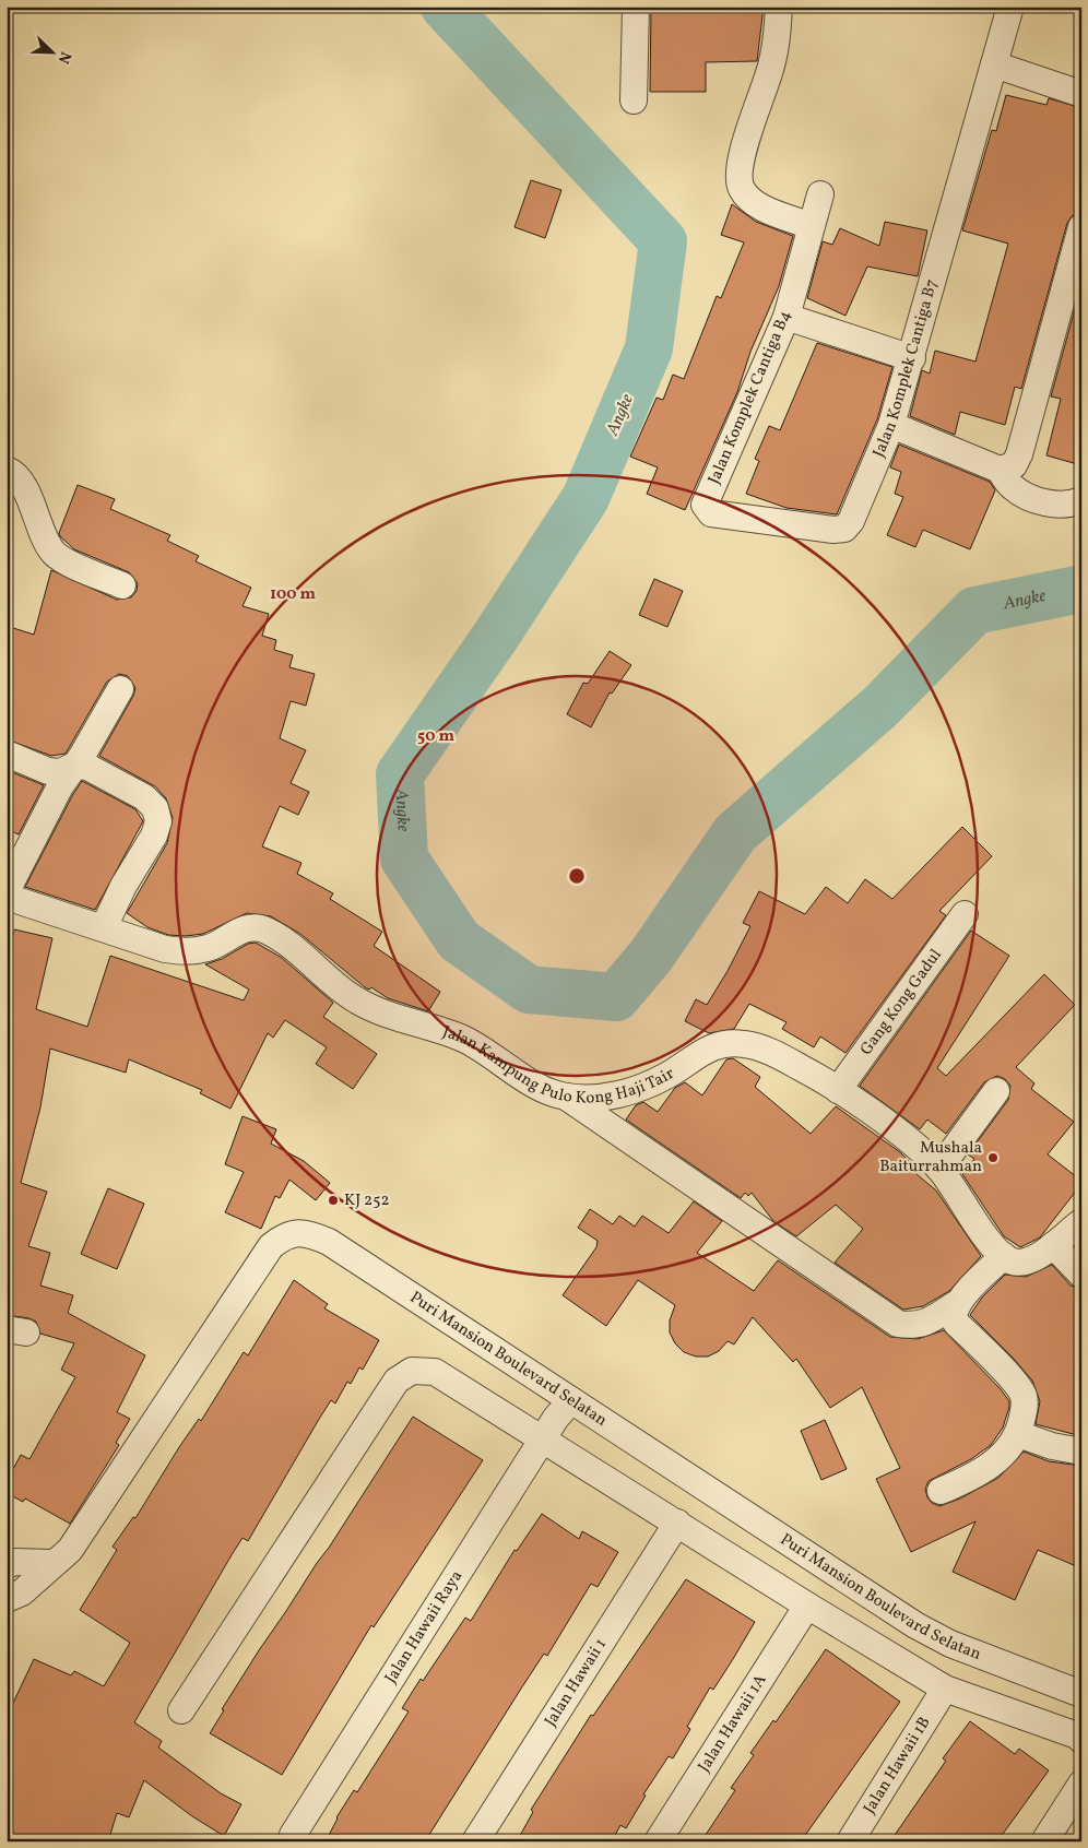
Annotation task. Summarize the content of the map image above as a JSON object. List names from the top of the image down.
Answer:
{
  "streets": {
    "street": [
      "Jalan Komplek Cantiga B7",
      "Jalan Komplek Cantiga B4",
      "Gang Kong Gadul",
      "Jalan Kampung Pulo Kong Haji Tair",
      "Puri Mansion Boulevard Selatan",
      "Jalan Hawaii Raya",
      "Jalan Hawaii 1",
      "Jalan Hawaii 1A",
      "Jalan Hawaii 1B"
    ]
  },
  "crossings": [
    ["Jalan Komplek Cantiga B7", "Jalan Komplek Cantiga B4"],
    ["Gang Kong Gadul", "Jalan Kampung Pulo Kong Haji Tair"],
    ["Puri Mansion Boulevard Selatan", "Jalan Hawaii Raya"]
  ],
  "water": ["Angke"],
  "places": ["Mushala Baiturrahman", "KJ 252"],
  "north": "bottom right",
  "rings": ["100 m", "50 m"]
}
